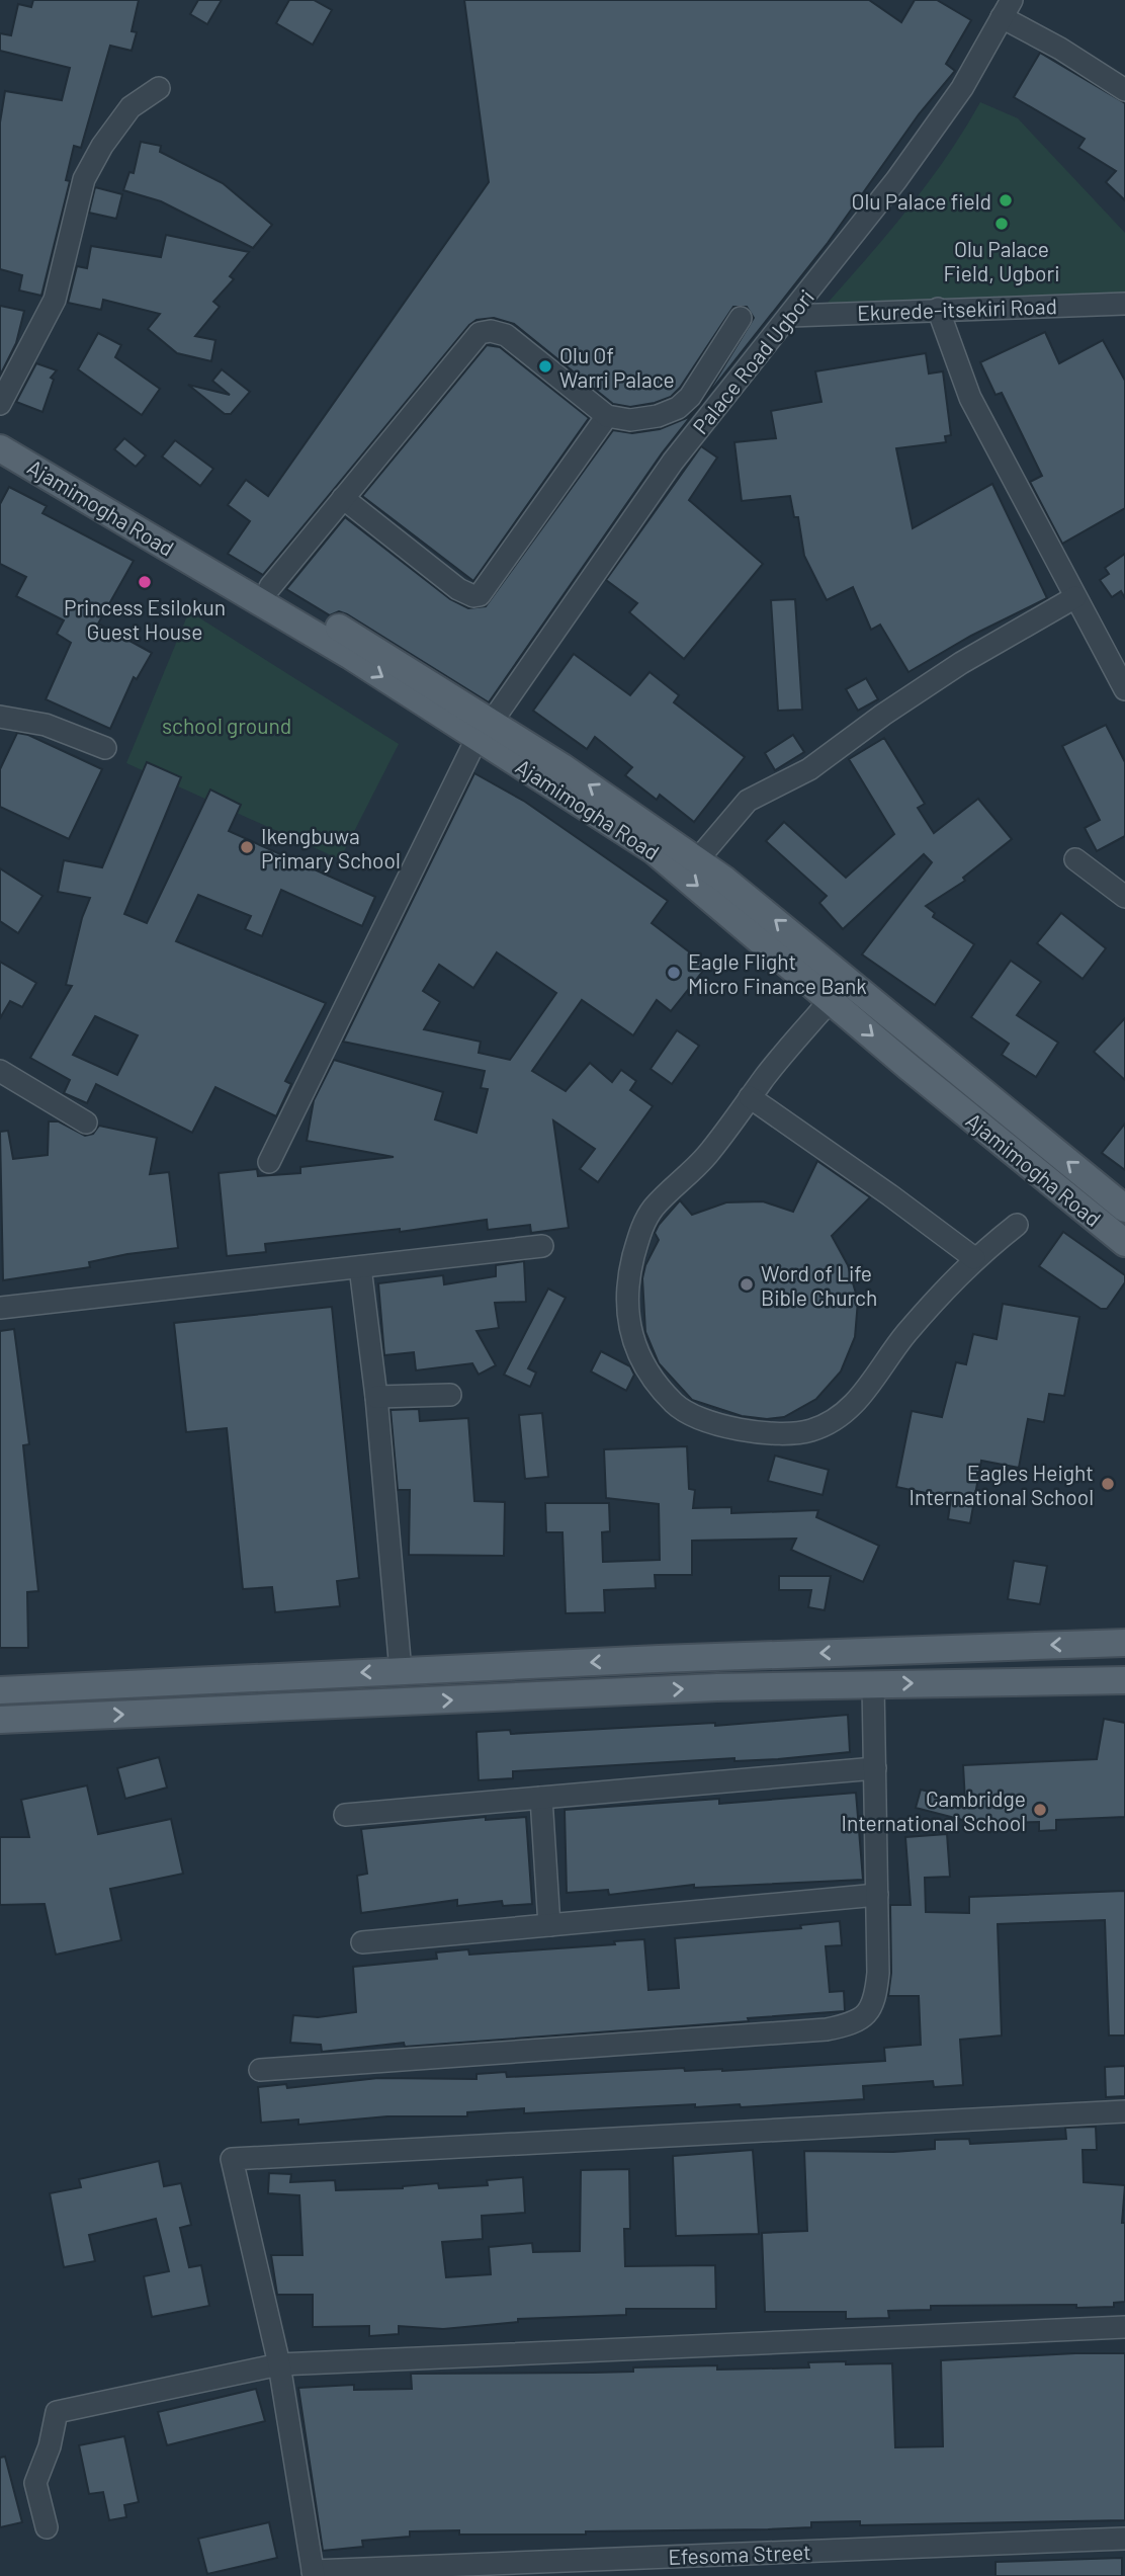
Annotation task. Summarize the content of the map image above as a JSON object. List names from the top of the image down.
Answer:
{
  "streets": {
    "main road": ["Ajamimogha Road"],
    "street": ["Ekurede-itsekiri Road", "Palace Road Ugbori", "Efesoma Street"]
  },
  "crossings": [
    ["Ekurede-itsekiri Road", "Palace Road Ugbori"],
    ["Palace Road Ugbori", "Ajamimogha Road"]
  ],
  "parks": ["school ground"],
  "places": [
    "Olu Palace field",
    "Olu Palace Field, Ugbori",
    "Olu Of Warri Palace",
    "Princess Esilokun Guest House",
    "Ikengbuwa Primary School",
    "Eagle Flight Micro Finance Bank",
    "Word of Life Bible Church",
    "Eagles Height International School",
    "Cambridge International School"
  ]
}
